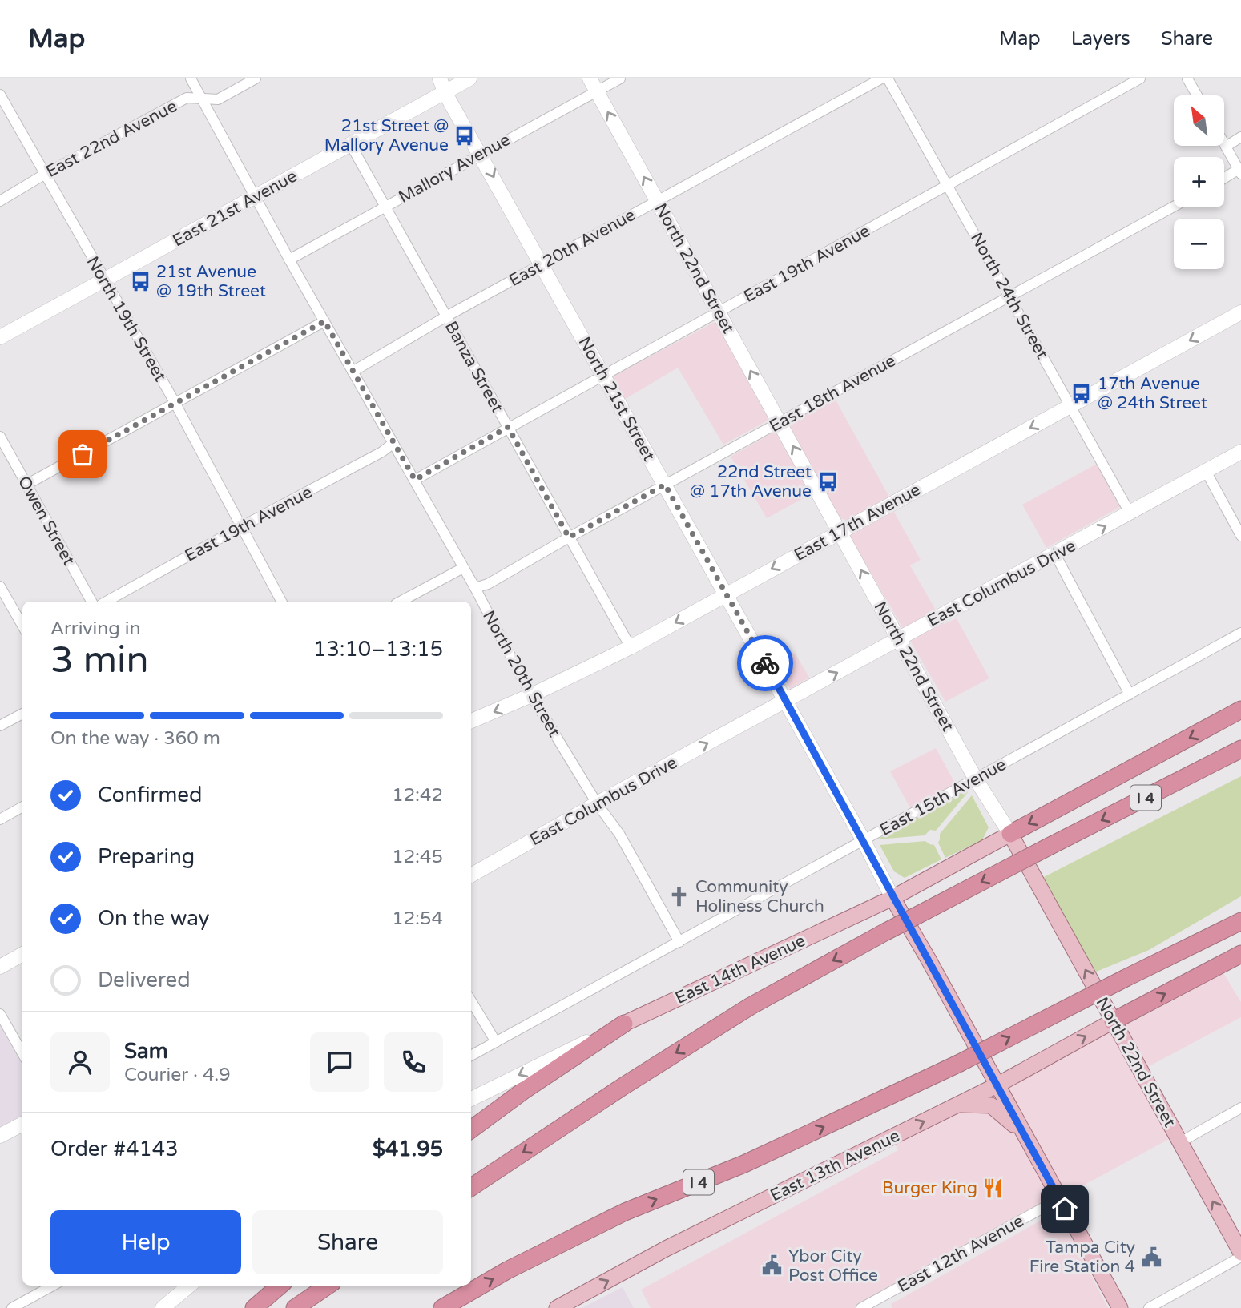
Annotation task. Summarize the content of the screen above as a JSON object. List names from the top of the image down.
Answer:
{
  "streets": {
    "highway": ["I 4"],
    "main road": [
      "East 21st Avenue",
      "North 22nd Street",
      "North 21st Street",
      "East 17th Avenue",
      "East Columbus Drive",
      "East 14th Avenue",
      "East 13th Avenue"
    ],
    "street": [
      "East 22nd Avenue",
      "Mallory Avenue",
      "East 20th Avenue",
      "East 19th Avenue",
      "North 24th Street",
      "North 19th Street",
      "Banza Street",
      "East 18th Avenue",
      "Owen Street",
      "North 20th Street",
      "East 15th Avenue",
      "East 12th Avenue"
    ]
  },
  "crossings": [
    ["East 22nd Avenue", "North 19th Street"],
    ["East 22nd Avenue", "North 20th Street"],
    ["Mallory Avenue", "North 22nd Street"],
    ["Mallory Avenue", "Banza Street"],
    ["Mallory Avenue", "North 21st Street"],
    ["Mallory Avenue", "North 20th Street"],
    ["East 21st Avenue", "North 19th Street"],
    ["East 21st Avenue", "Banza Street"],
    ["East 21st Avenue", "North 21st Street"],
    ["East 21st Avenue", "North 20th Street"],
    ["East 20th Avenue", "North 22nd Street"],
    ["East 20th Avenue", "Banza Street"],
    ["East 20th Avenue", "North 21st Street"],
    ["East 20th Avenue", "North 20th Street"],
    ["East 19th Avenue", "North 22nd Street"],
    ["East 19th Avenue", "North 24th Street"],
    ["East 19th Avenue", "North 19th Street"],
    ["East 19th Avenue", "Banza Street"],
    ["East 19th Avenue", "North 21st Street"],
    ["East 19th Avenue", "North 20th Street"],
    ["North 22nd Street", "East 18th Avenue"],
    ["North 22nd Street", "East 17th Avenue"],
    ["North 22nd Street", "East Columbus Drive"],
    ["North 22nd Street", "East 15th Avenue"],
    ["North 22nd Street", "East 14th Avenue"],
    ["North 22nd Street", "East 13th Avenue"],
    ["North 24th Street", "East 18th Avenue"],
    ["North 24th Street", "East 17th Avenue"],
    ["North 24th Street", "East Columbus Drive"],
    ["Banza Street", "East 18th Avenue"],
    ["Banza Street", "East 17th Avenue"],
    ["East 18th Avenue", "North 21st Street"],
    ["East 18th Avenue", "North 20th Street"],
    ["North 21st Street", "East 17th Avenue"],
    ["North 21st Street", "East Columbus Drive"],
    ["North 21st Street", "East 15th Avenue"],
    ["North 21st Street", "East 14th Avenue"],
    ["North 21st Street", "East 13th Avenue"],
    ["North 21st Street", "East 12th Avenue"],
    ["East 17th Avenue", "North 20th Street"],
    ["East Columbus Drive", "North 20th Street"],
    ["North 20th Street", "East 15th Avenue"]
  ],
  "one_way": [
    "North 22nd Street",
    "East 17th Avenue",
    "East Columbus Drive",
    "East 13th Avenue"
  ],
  "places": {
    "bus stop": [
      "21st Street @ Mallory Avenue",
      "21st Avenue @ 19th Street",
      "17th Avenue @ 24th Street",
      "22nd Street @ 17th Avenue"
    ],
    "church": ["Community Holiness Church"],
    "restaurant": ["Burger King"],
    "public building": ["Tampa City Fire Station 4", "Ybor City Post Office"]
  },
  "north": "top left",
  "page": {
    "header": "Map",
    "nav": ["Map", "Layers", "Share"],
    "map_buttons": ["+", "−"],
    "heading": ["3 min", "Arriving in", "13:10–13:15"],
    "panel": [
      "Sam",
      "Courier · 4.9",
      "Order #4143",
      "$41.95"
    ],
    "bar": "On the way · 360 m",
    "list": [
      ["Confirmed", "12:42"],
      ["Preparing", "12:45"],
      ["On the way", "12:54"],
      "Delivered"
    ],
    "buttons": ["Help", "Share"]
  }
}
